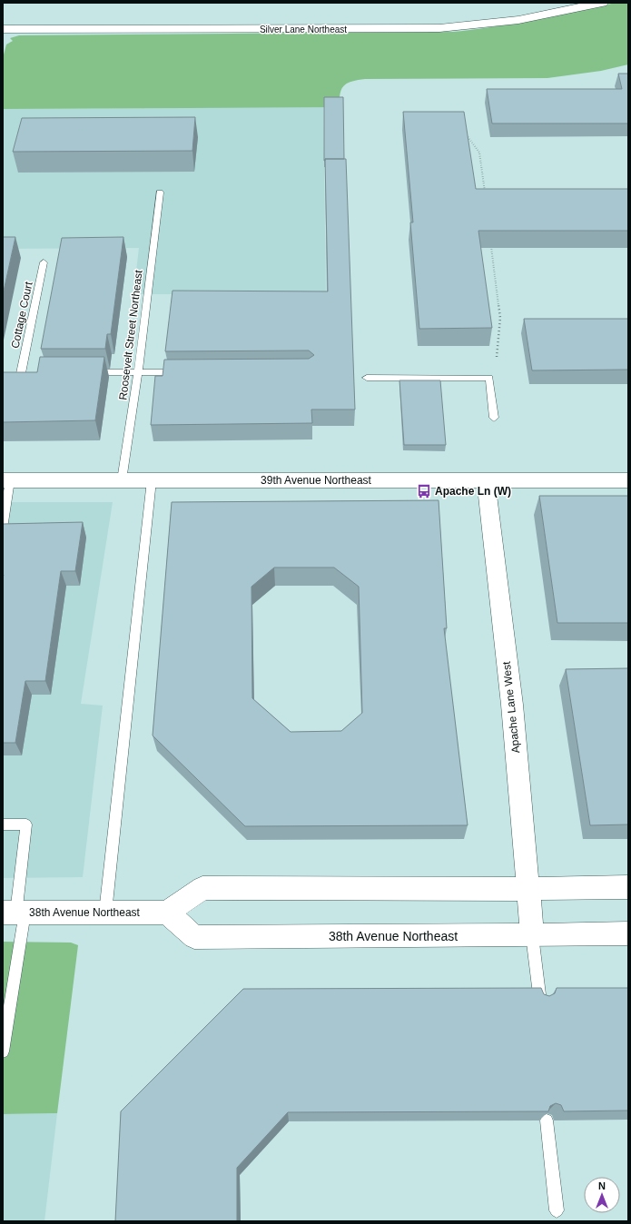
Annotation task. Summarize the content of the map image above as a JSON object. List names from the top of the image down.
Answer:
{
  "streets": {
    "street": [
      "Silver Lane Northeast",
      "39th Avenue Northeast",
      "Apache Lane West",
      "38th Avenue Northeast"
    ],
    "lane": ["Cottage Court", "Roosevelt Street Northeast"]
  },
  "crossings": [
    ["Roosevelt Street Northeast", "39th Avenue Northeast"],
    ["39th Avenue Northeast", "Apache Lane West"],
    ["Apache Lane West", "38th Avenue Northeast"]
  ],
  "places": {
    "bus stop": ["Apache Ln (W)"]
  },
  "north": "top"
}
